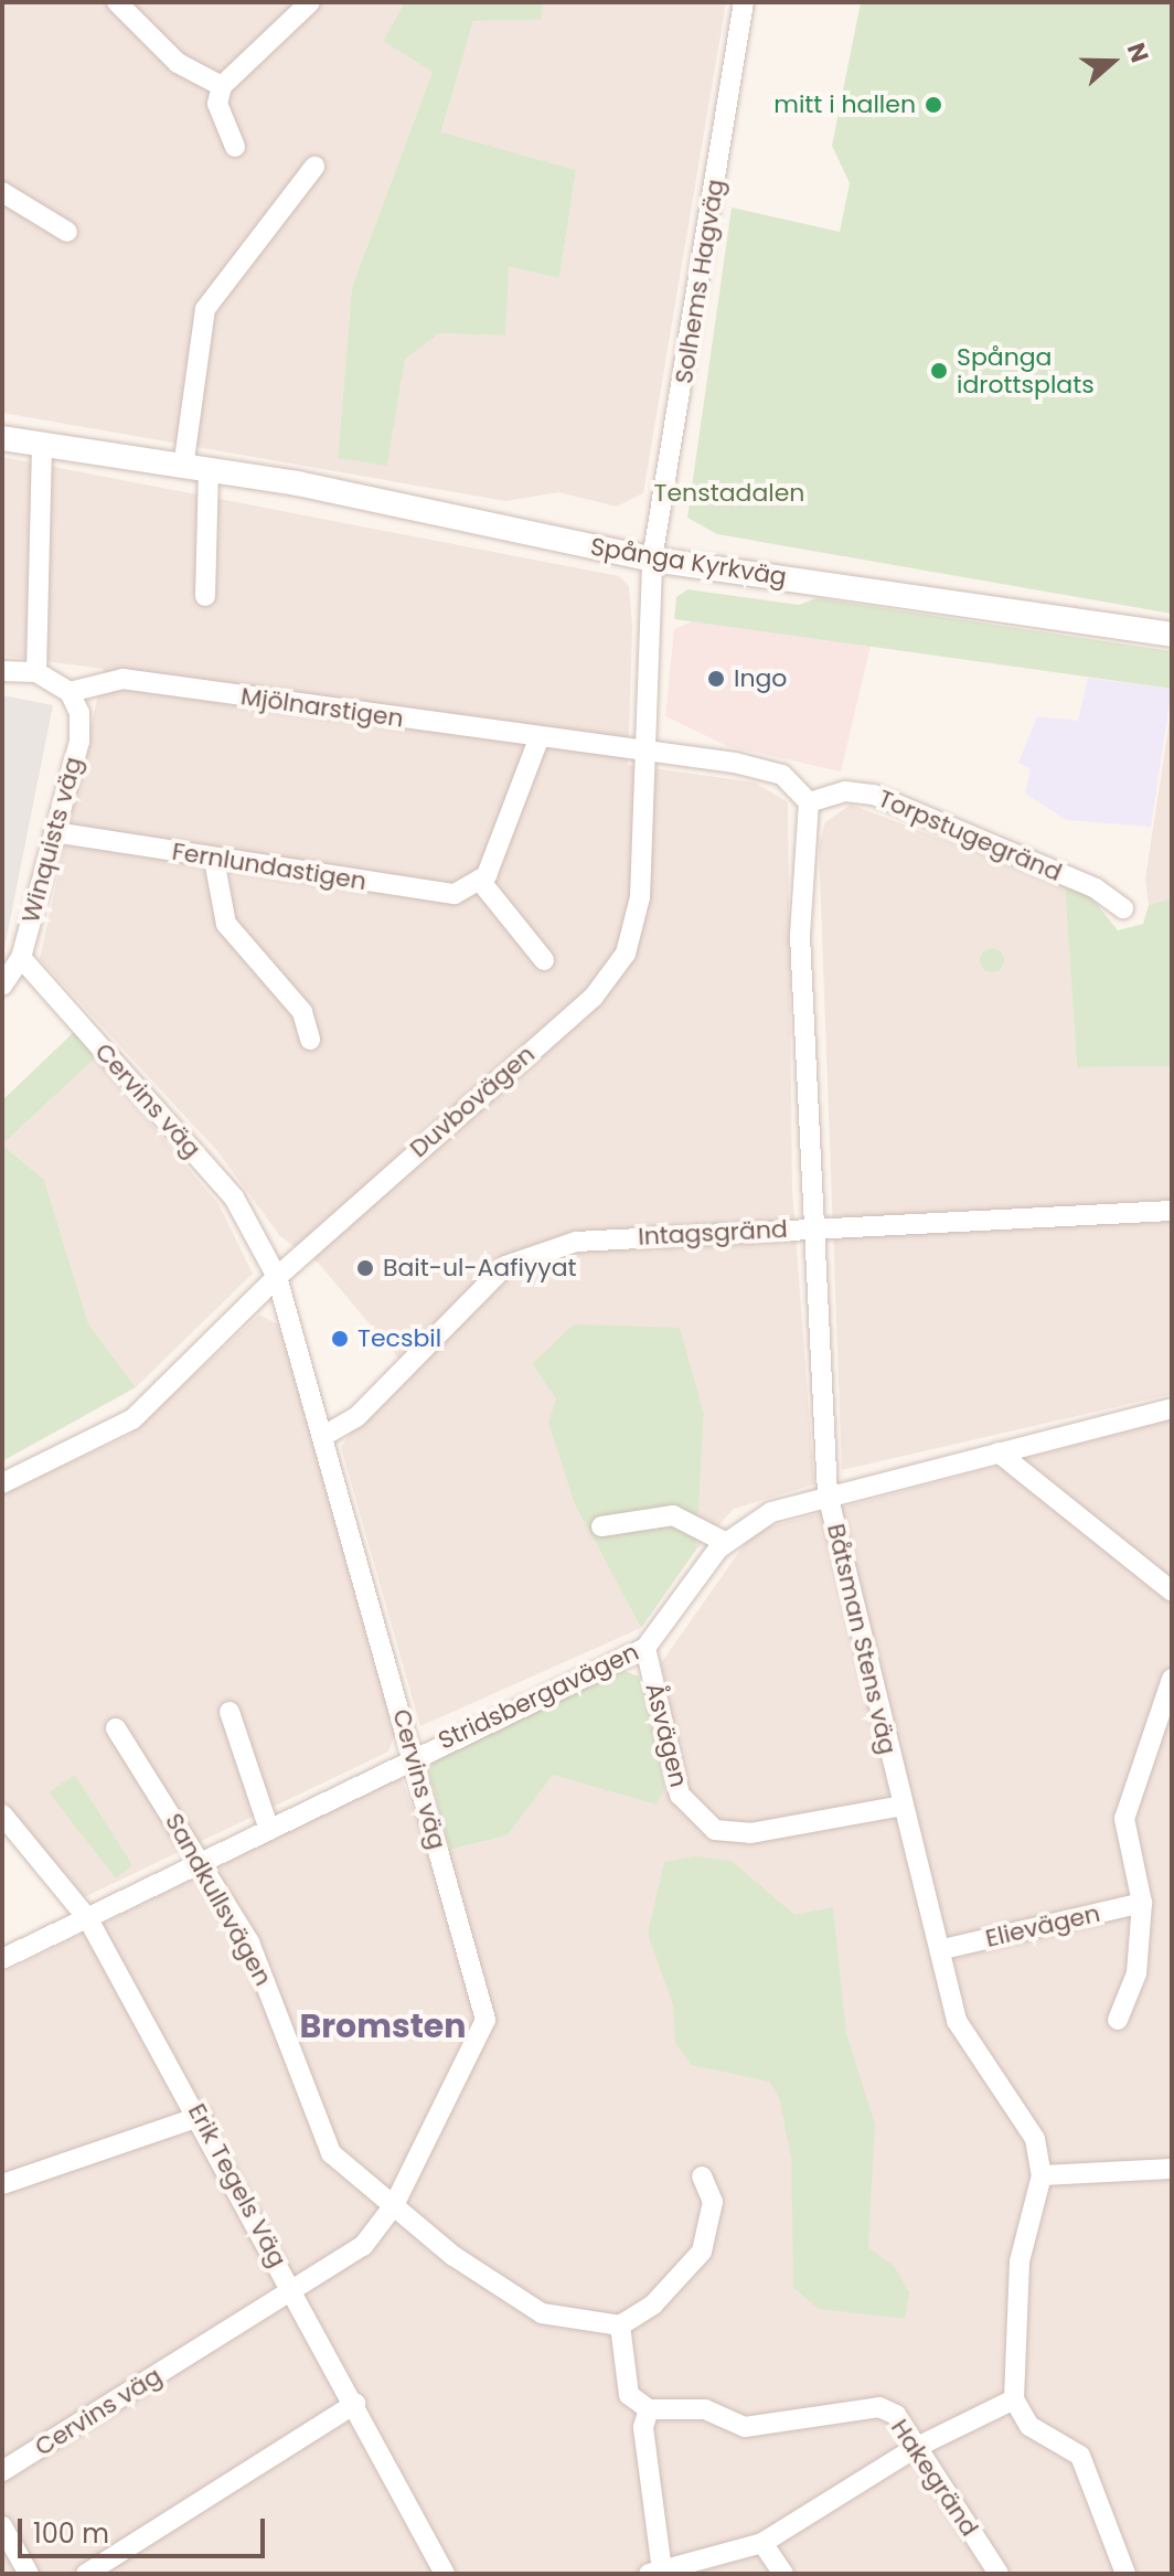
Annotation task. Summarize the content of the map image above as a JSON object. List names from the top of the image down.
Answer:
{
  "streets": {
    "street": [
      "Solhems Hagväg",
      "Spånga Kyrkväg",
      "Mjölnarstigen",
      "Torpstugegränd",
      "Winquists väg",
      "Fernlundastigen",
      "Cervins väg",
      "Duvbovägen",
      "Intagsgränd",
      "Båtsman Stens väg",
      "Stridsbergavägen",
      "Åsvägen",
      "Sandkullsvägen",
      "Elievägen",
      "Erik Tegels Väg",
      "Hakegränd"
    ]
  },
  "crossings": [
    ["Solhems Hagväg", "Spånga Kyrkväg"],
    ["Solhems Hagväg", "Duvbovägen"],
    ["Spånga Kyrkväg", "Duvbovägen"],
    ["Mjölnarstigen", "Winquists väg"],
    ["Mjölnarstigen", "Duvbovägen"],
    ["Torpstugegränd", "Båtsman Stens väg"],
    ["Winquists väg", "Fernlundastigen"],
    ["Winquists väg", "Cervins väg"],
    ["Cervins väg", "Duvbovägen"],
    ["Cervins väg", "Intagsgränd"],
    ["Cervins väg", "Stridsbergavägen"],
    ["Cervins väg", "Sandkullsvägen"],
    ["Cervins väg", "Erik Tegels Väg"],
    ["Intagsgränd", "Båtsman Stens väg"],
    ["Båtsman Stens väg", "Stridsbergavägen"],
    ["Båtsman Stens väg", "Åsvägen"],
    ["Båtsman Stens väg", "Elievägen"],
    ["Stridsbergavägen", "Åsvägen"],
    ["Stridsbergavägen", "Sandkullsvägen"],
    ["Stridsbergavägen", "Erik Tegels Väg"]
  ],
  "districts": ["Bromsten"],
  "parks": ["Tenstadalen"],
  "places": [
    "mitt i hallen",
    "Spånga idrottsplats",
    "Ingo",
    "Bait-ul-Aafiyyat",
    "Tecsbil"
  ],
  "scale_bar": "100 m",
  "north": "right"
}
